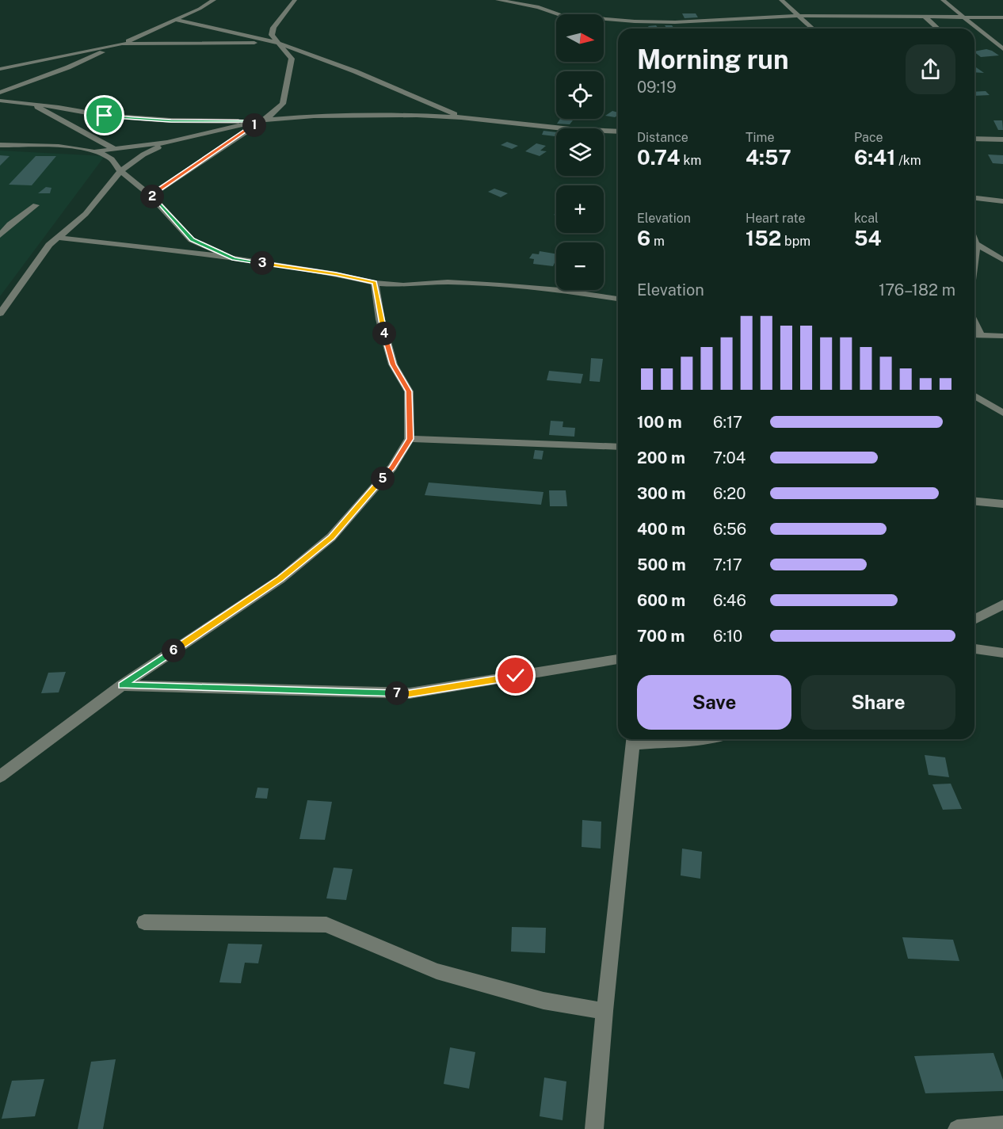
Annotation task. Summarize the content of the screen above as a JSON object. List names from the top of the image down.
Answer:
{
  "north": "right",
  "page": {
    "map_buttons": ["+", "−"],
    "heading": ["Morning run", "09:19"],
    "stats": [
      ["Distance", "0.74 km"],
      ["Time", "4:57"],
      ["Pace", "6:41 /km"],
      ["Elevation", "6 m"],
      ["Heart rate", "152 bpm"],
      ["kcal", "54"]
    ],
    "pins": [
      "1",
      "2",
      "3",
      "4",
      "5",
      "6",
      "7"
    ],
    "chart": ["Elevation", "176–182 m"],
    "list": [
      {
        "name": "100 m",
        "note": "6:17"
      },
      {
        "name": "200 m",
        "note": "7:04"
      },
      {
        "name": "300 m",
        "note": "6:20"
      },
      {
        "name": "400 m",
        "note": "6:56"
      },
      {
        "name": "500 m",
        "note": "7:17"
      },
      {
        "name": "600 m",
        "note": "6:46"
      },
      {
        "name": "700 m",
        "note": "6:10"
      }
    ],
    "buttons": ["Save", "Share"]
  }
}
